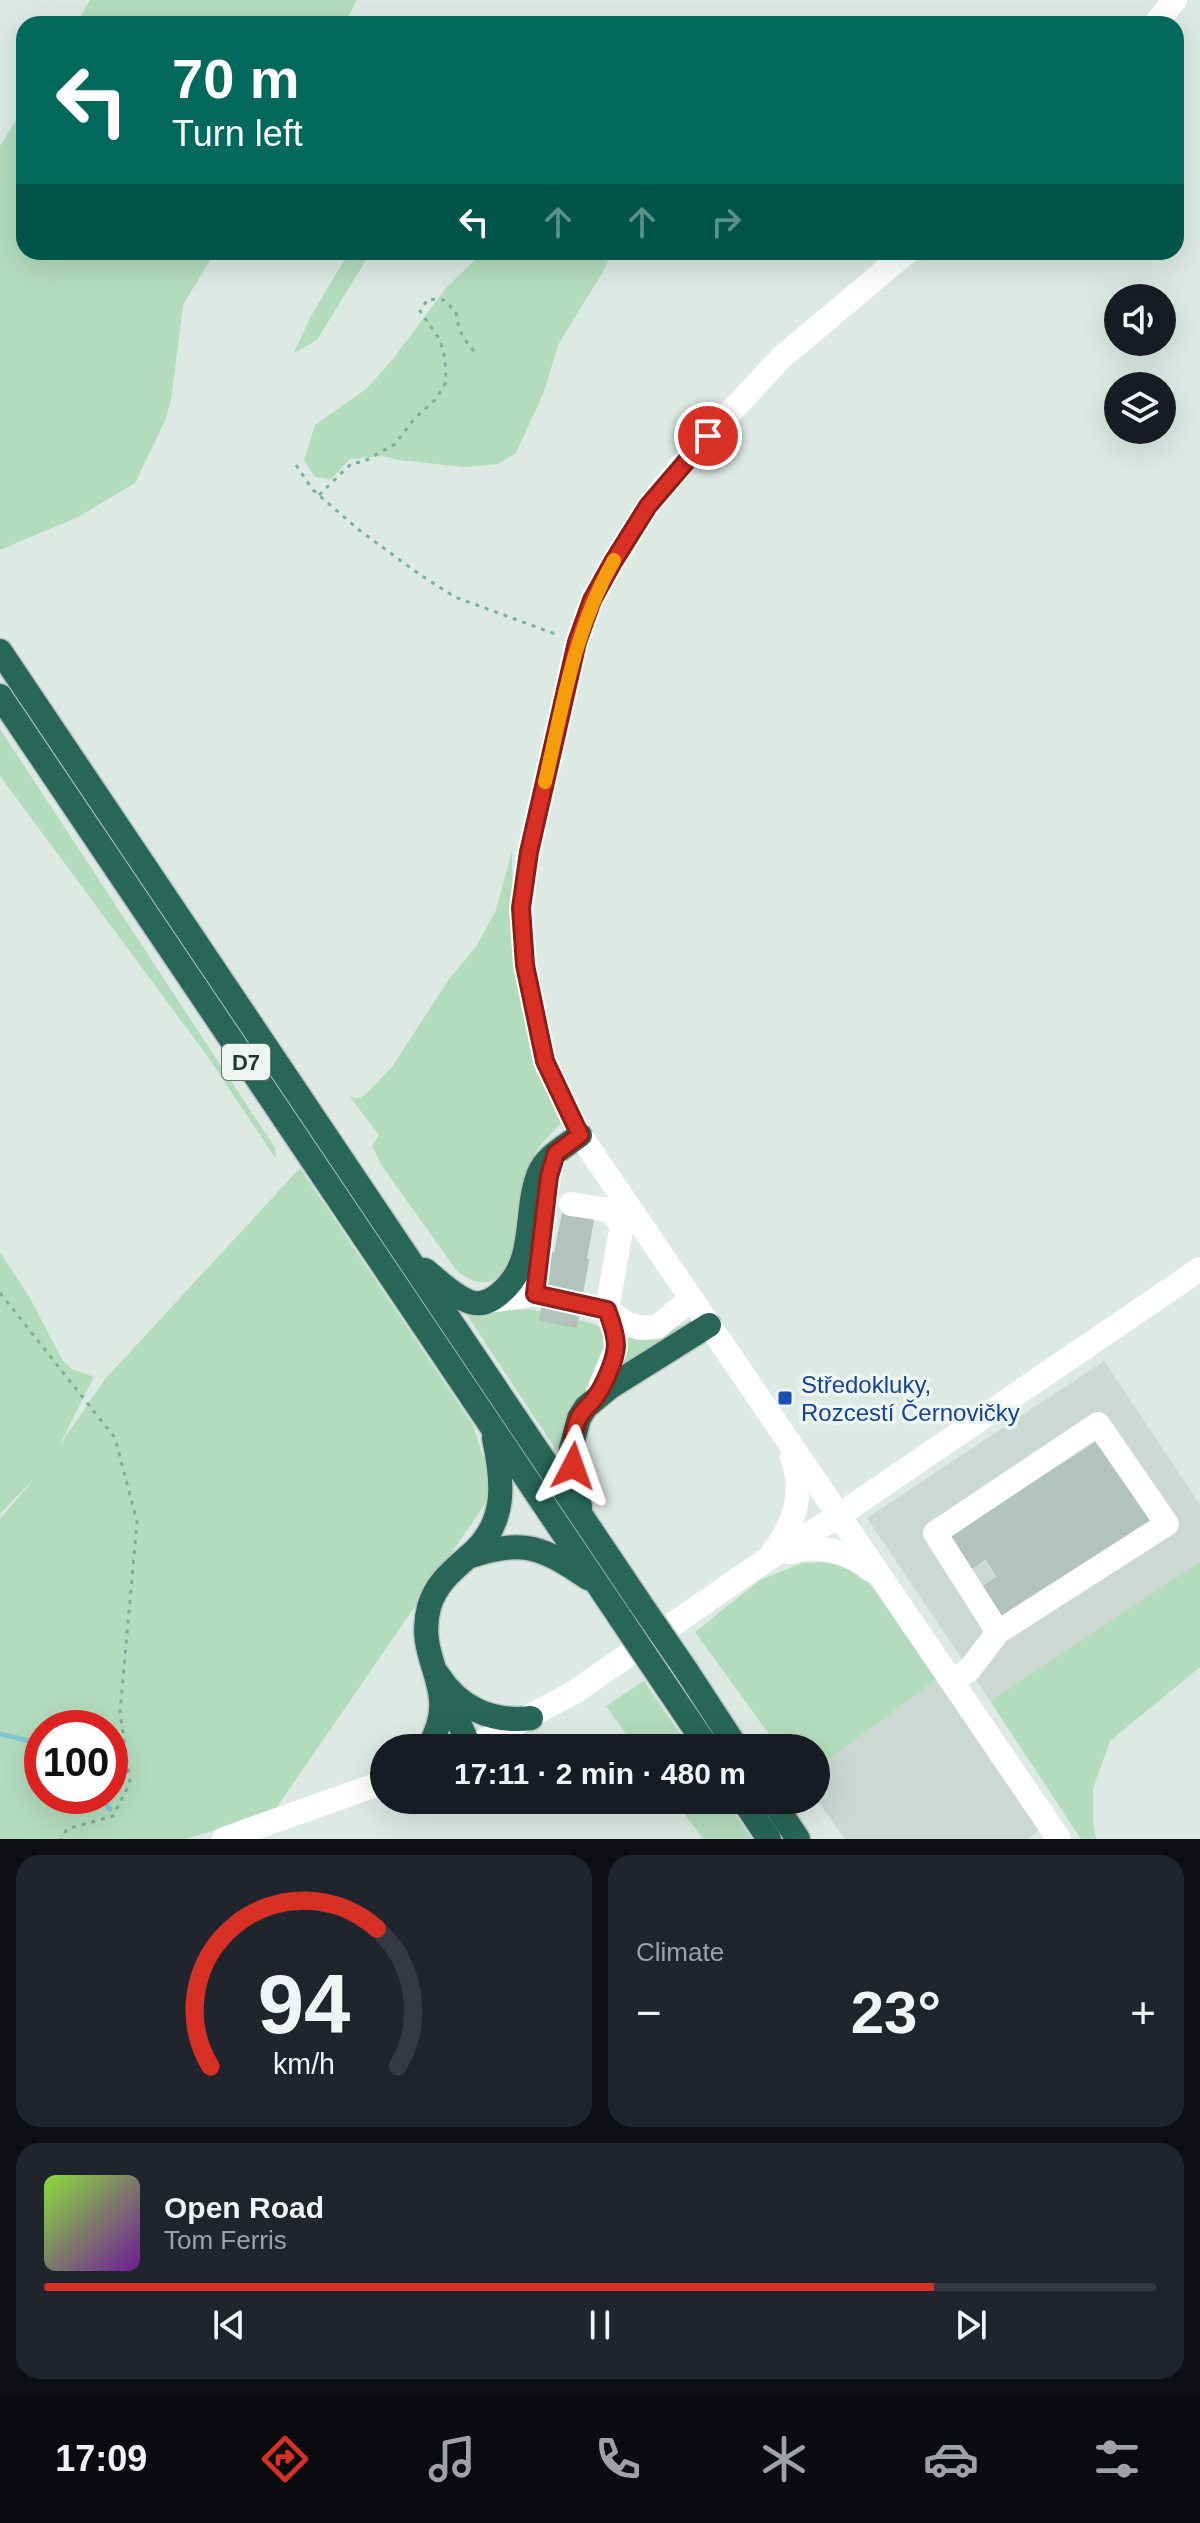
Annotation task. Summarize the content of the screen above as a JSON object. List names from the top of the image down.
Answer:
{
  "streets": {
    "highway": ["D7"]
  },
  "places": {
    "transit": ["Středokluky, Rozcestí Černovičky"]
  },
  "page": {
    "turn": ["70 m", "Turn left"],
    "limit": "100",
    "trip": "17:11 · 2 min · 480 m",
    "tile": "Climate",
    "heat": ["−", "23°", "+"],
    "song": ["Open Road", "Tom Ferris"],
    "tabs": "17:09",
    "gauge": ["94", "km/h"]
  }
}
